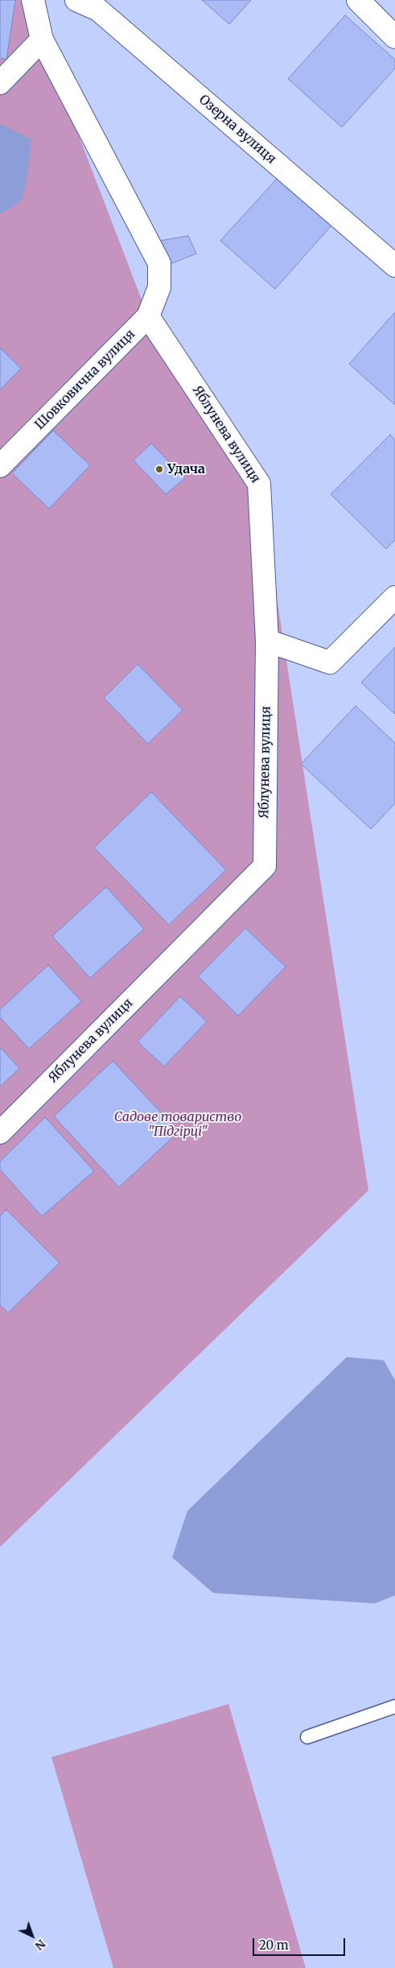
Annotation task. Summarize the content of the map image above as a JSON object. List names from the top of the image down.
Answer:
{
  "streets": {
    "street": ["Озерна вулиця", "Шовковична вулиця", "Яблунева вулиця"]
  },
  "crossings": [
    ["Шовковична вулиця", "Яблунева вулиця"]
  ],
  "parks": ["Садове товариство \"Підгірці\""],
  "places": ["Удача"],
  "scale_bar": "20 m",
  "north": "bottom right"
}
